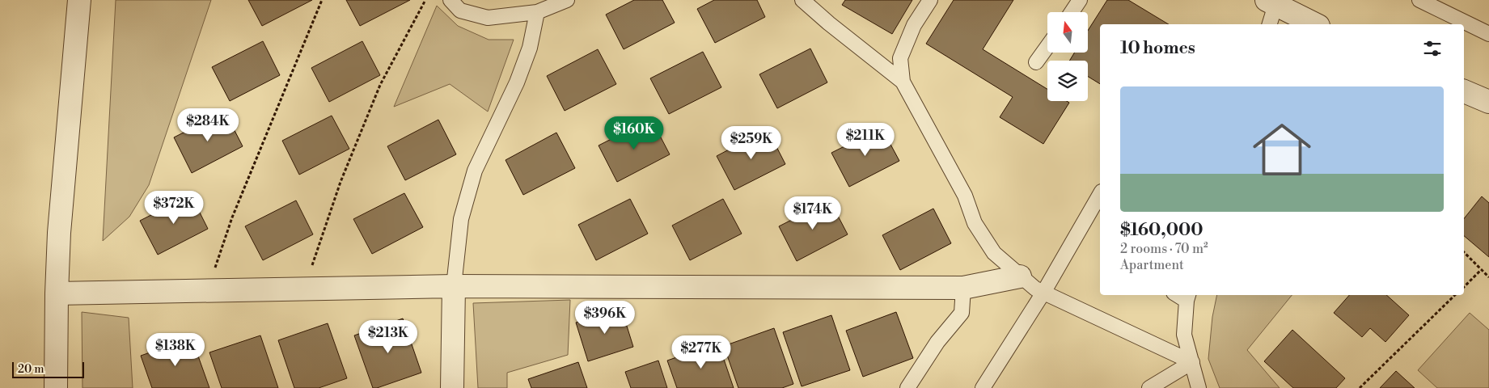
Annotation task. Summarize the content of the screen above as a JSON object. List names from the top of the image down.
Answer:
{
  "scale_bar": "20 m",
  "north": "top",
  "page": {
    "heading": "10 homes",
    "list": [
      {
        "name": "$160,000",
        "note": "2 rooms · 70 m² · Apartment"
      }
    ],
    "price": [
      "$284K",
      "$160K",
      "$211K",
      "$259K",
      "$372K",
      "$174K",
      "$396K",
      "$213K",
      "$138K",
      "$277K"
    ],
    "scale": "20 m"
  }
}
